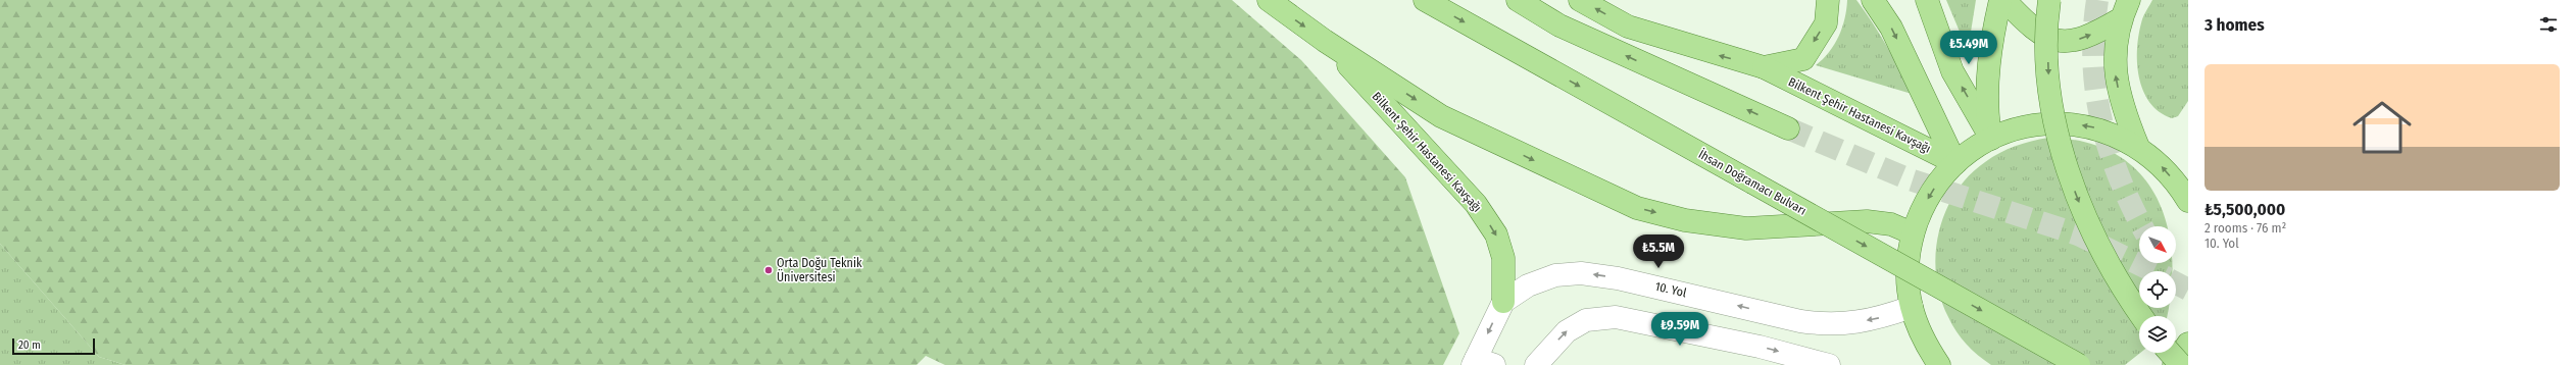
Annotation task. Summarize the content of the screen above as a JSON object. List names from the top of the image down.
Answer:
{
  "streets": {
    "main road": ["Bilkent Şehir Hastanesi Kavşağı", "İhsan Doğramacı Bulvarı"],
    "street": ["10. Yol"]
  },
  "crossings": [
    ["Bilkent Şehir Hastanesi Kavşağı", "10. Yol"]
  ],
  "places": ["Orta Doğu Teknik Üniversitesi"],
  "scale_bar": "20 m",
  "north": "bottom right",
  "page": {
    "heading": "3 homes",
    "price": ["₺5.49M", "₺5.5M", "₺9.59M"],
    "list": [
      {
        "name": "₺5,500,000",
        "note": "2 rooms · 76 m² · 10. Yol"
      }
    ],
    "scale": "20 m"
  }
}
